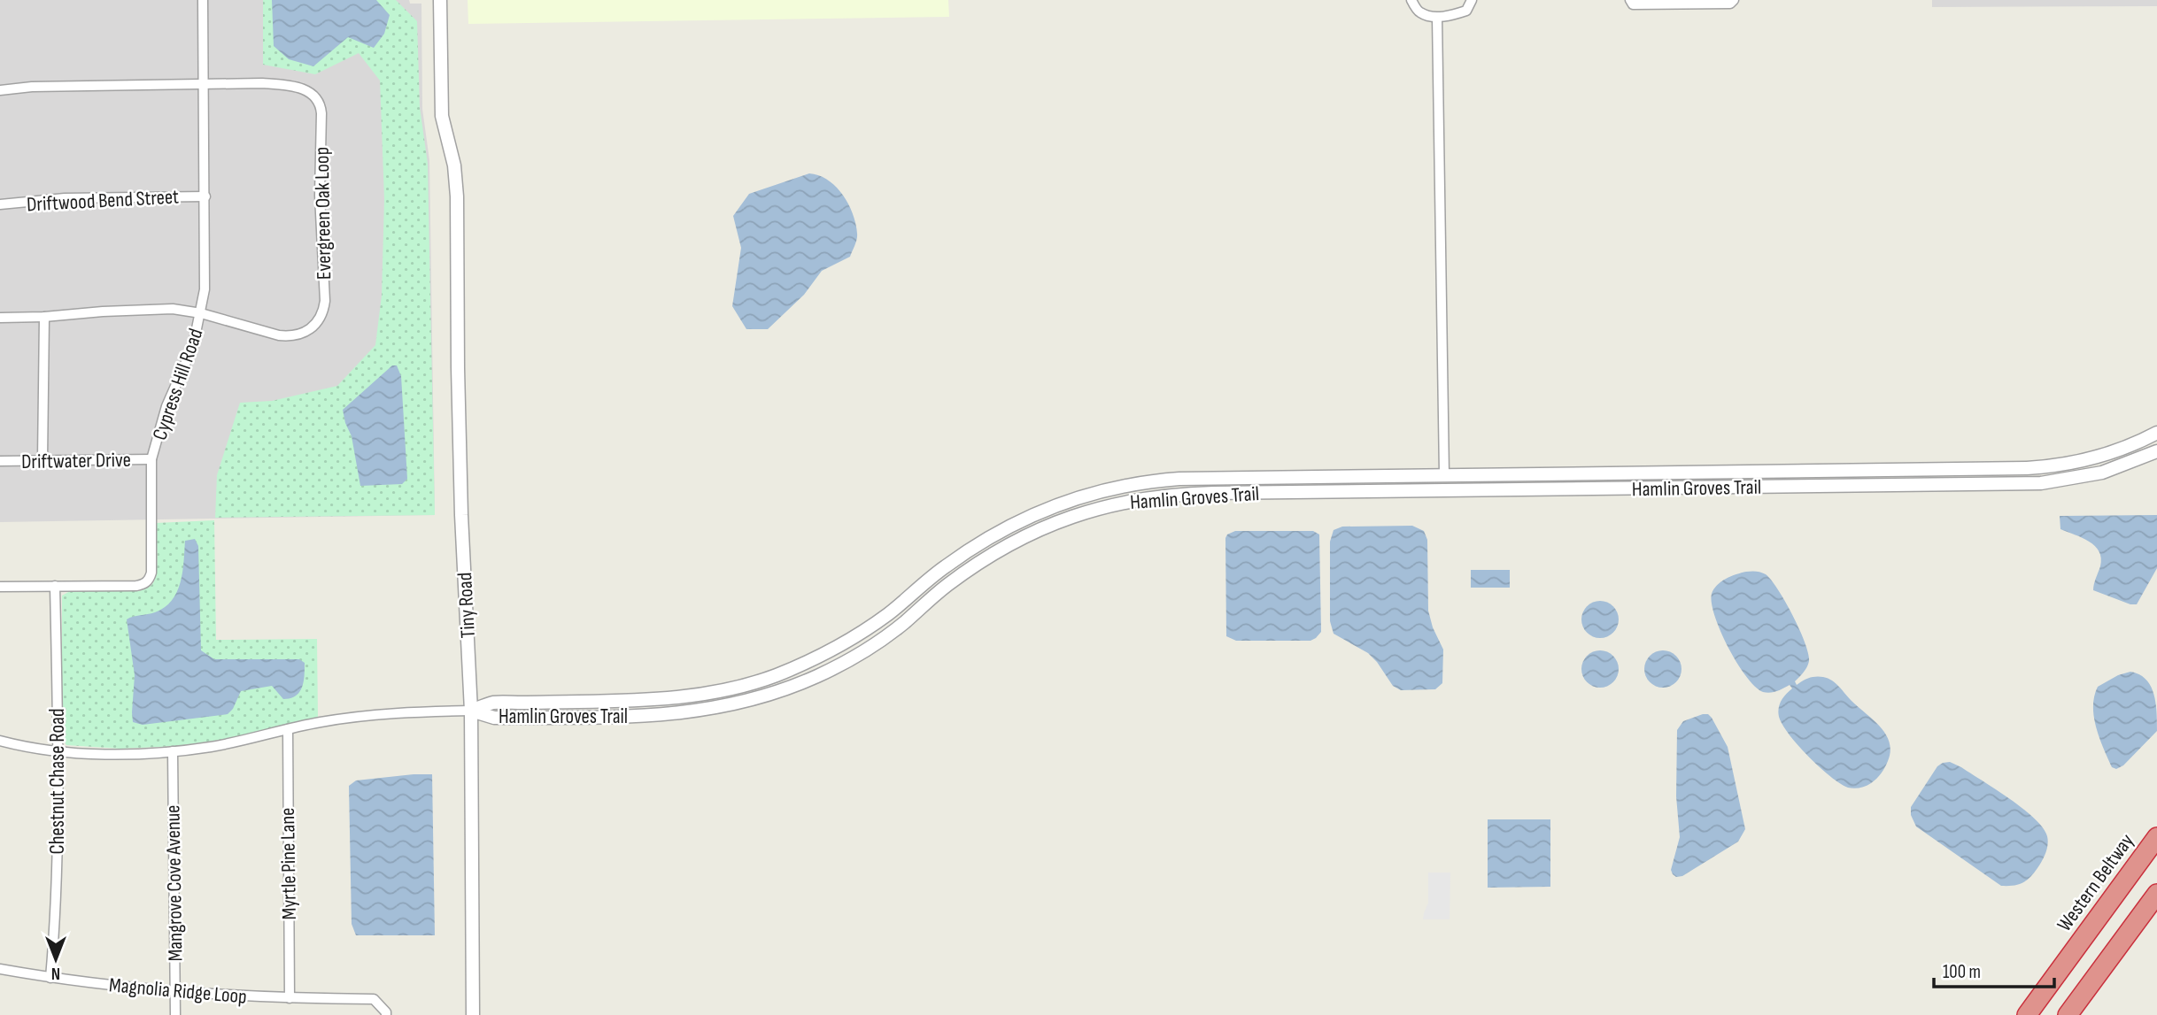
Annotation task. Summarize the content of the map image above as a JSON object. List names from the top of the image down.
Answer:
{
  "streets": {
    "highway": ["Western Beltway"],
    "street": [
      "Driftwood Bend Street",
      "Evergreen Oak Loop",
      "Cypress Hill Road",
      "Driftwater Drive",
      "Hamlin Groves Trail",
      "Tiny Road",
      "Chestnut Chase Road",
      "Myrtle Pine Lane",
      "Mangrove Cove Avenue",
      "Magnolia Ridge Loop"
    ]
  },
  "crossings": [
    ["Driftwood Bend Street", "Cypress Hill Road"],
    ["Evergreen Oak Loop", "Cypress Hill Road"],
    ["Cypress Hill Road", "Driftwater Drive"],
    ["Cypress Hill Road", "Chestnut Chase Road"],
    ["Hamlin Groves Trail", "Tiny Road"],
    ["Chestnut Chase Road", "Magnolia Ridge Loop"],
    ["Myrtle Pine Lane", "Magnolia Ridge Loop"],
    ["Mangrove Cove Avenue", "Magnolia Ridge Loop"]
  ],
  "scale_bar": "100 m",
  "north": "bottom"
}
